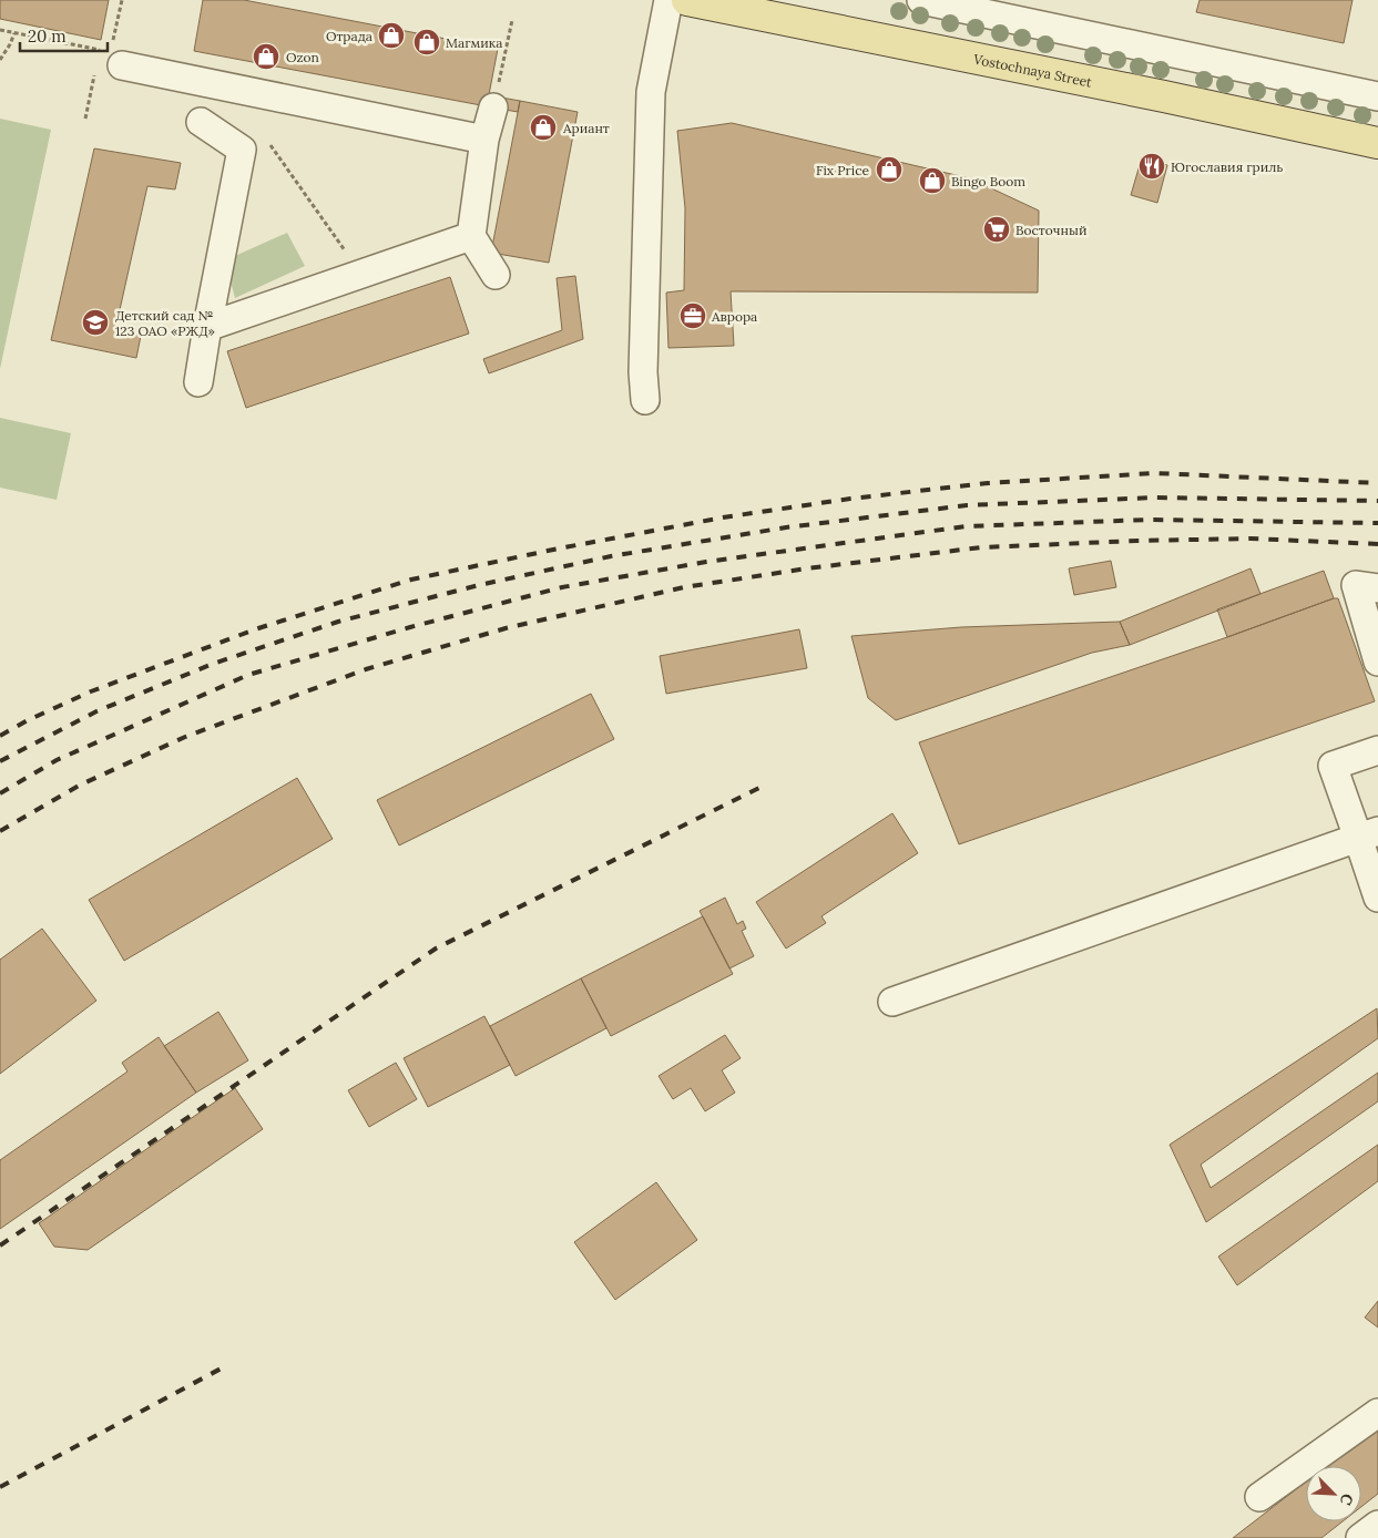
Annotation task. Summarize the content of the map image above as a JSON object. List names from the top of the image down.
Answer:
{
  "streets": {
    "main road": ["Vostochnaya Street"]
  },
  "places": {
    "shop": [
      "Отрада",
      "Магмика",
      "Ozon",
      "Ариант",
      "Fix Price",
      "Bingo Boom"
    ],
    "restaurant": ["Югославия гриль"],
    "supermarket": ["Восточный"],
    "office": ["Аврора"],
    "school or university": ["Детский сад № 123 ОАО «РЖД»"]
  },
  "scale_bar": "20 m",
  "north": "bottom right"
}
